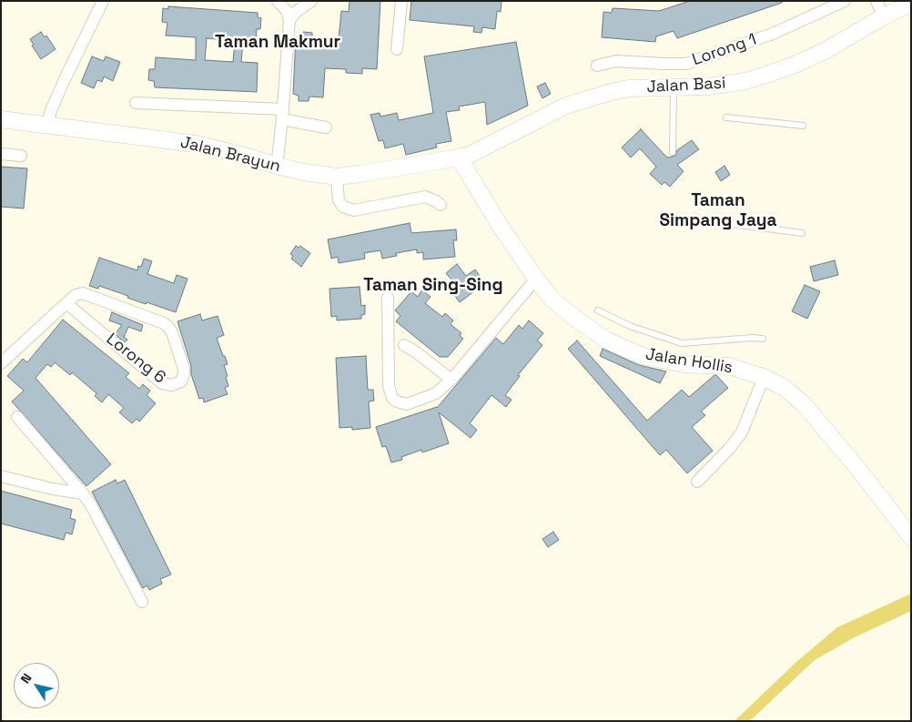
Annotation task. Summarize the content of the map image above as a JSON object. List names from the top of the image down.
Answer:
{
  "streets": {
    "main road": ["Jalan Basi", "Jalan Brayun", "Jalan Hollis"],
    "street": ["Lorong 1", "Lorong 6"]
  },
  "crossings": [
    ["Jalan Basi", "Jalan Brayun"],
    ["Jalan Basi", "Jalan Hollis"],
    ["Jalan Brayun", "Jalan Hollis"]
  ],
  "districts": ["Taman Makmur", "Taman Simpang Jaya", "Taman Sing-Sing"],
  "north": "top left"
}
